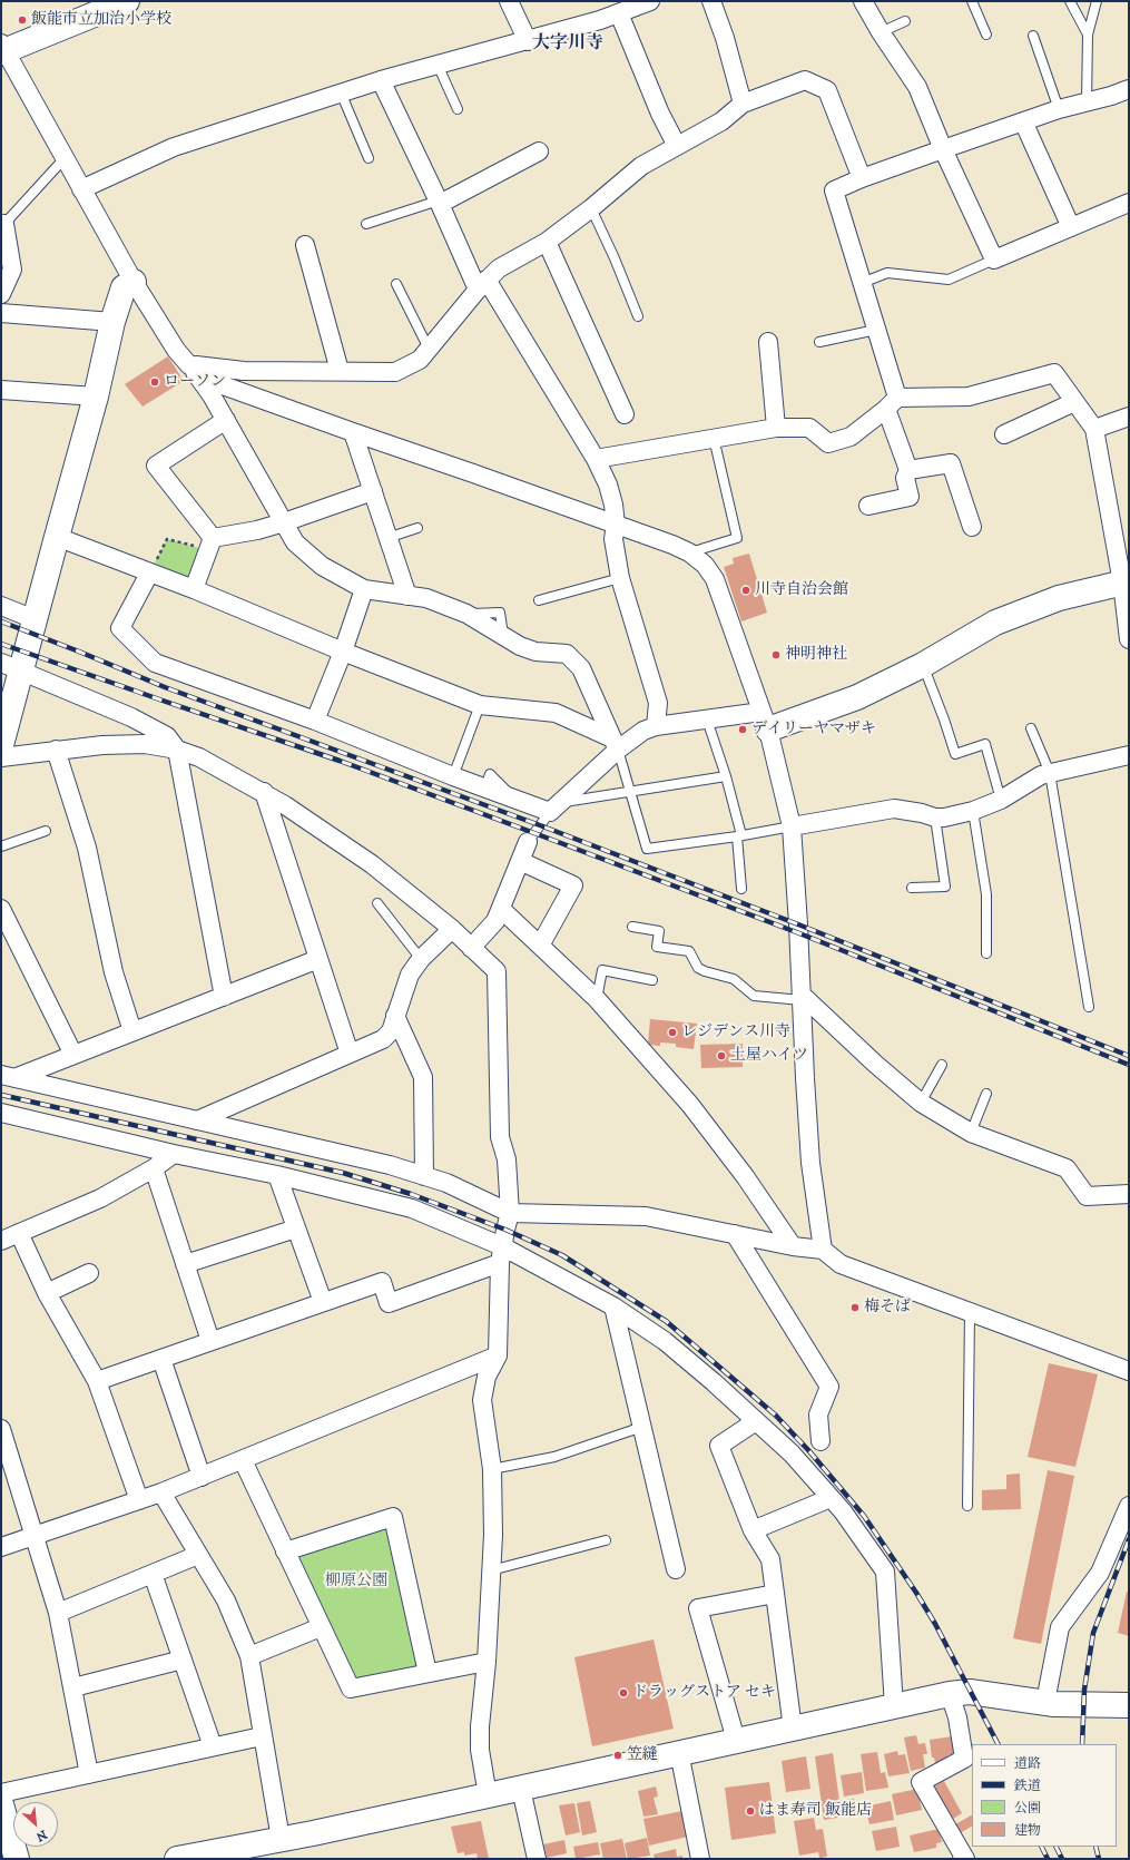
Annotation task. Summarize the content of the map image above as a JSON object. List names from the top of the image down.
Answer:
{
  "districts": ["大字川寺"],
  "parks": ["柳原公園"],
  "places": [
    "飯能市立加治小学校",
    "ローソン",
    "川寺自治会館",
    "神明神社",
    "デイリーヤマザキ",
    "レジデンス川寺",
    "土屋ハイツ",
    "梅そば",
    "ドラッグストア セキ",
    "笠縫",
    "はま寿司 飯能店"
  ],
  "legend": [
    "道路",
    "鉄道",
    "公園",
    "建物"
  ],
  "north": "bottom right"
}
